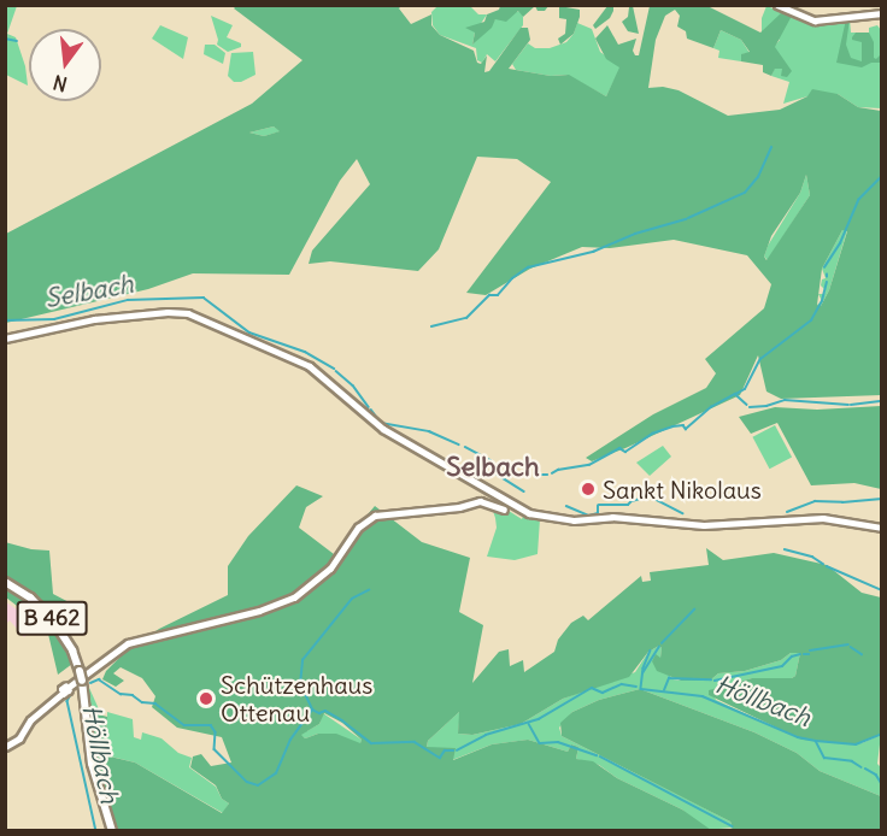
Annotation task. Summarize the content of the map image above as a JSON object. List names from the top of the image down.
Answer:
{
  "streets": {
    "main road": ["B 462"]
  },
  "districts": ["Selbach"],
  "water": ["Selbach", "Höllbach"],
  "places": ["Sankt Nikolaus", "Schützenhaus Ottenau"],
  "north": "bottom"
}
